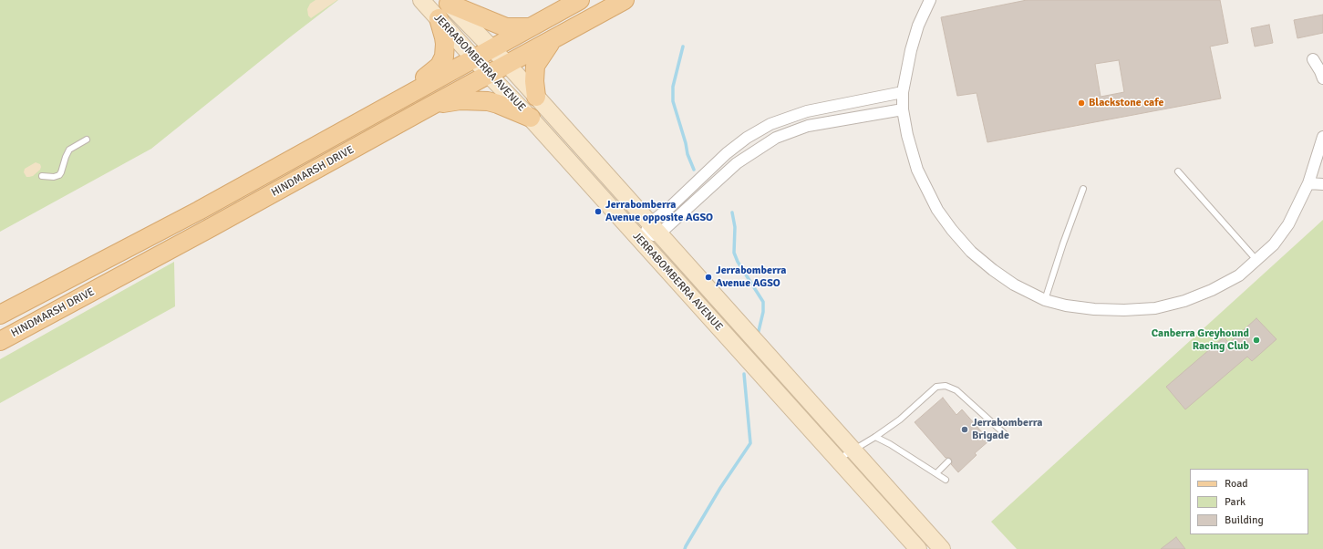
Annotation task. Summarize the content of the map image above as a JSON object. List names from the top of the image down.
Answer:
{
  "streets": {
    "main road": ["HINDMARSH DRIVE"],
    "street": ["JERRABOMBERRA AVENUE"]
  },
  "crossings": [
    ["JERRABOMBERRA AVENUE", "HINDMARSH DRIVE"]
  ],
  "places": [
    "Blackstone cafe",
    "Jerrabomberra Avenue opposite AGSO",
    "Jerrabomberra Avenue AGSO",
    "Canberra Greyhound Racing Club",
    "Jerrabomberra Brigade"
  ],
  "legend": ["Road", "Park", "Building"]
}
